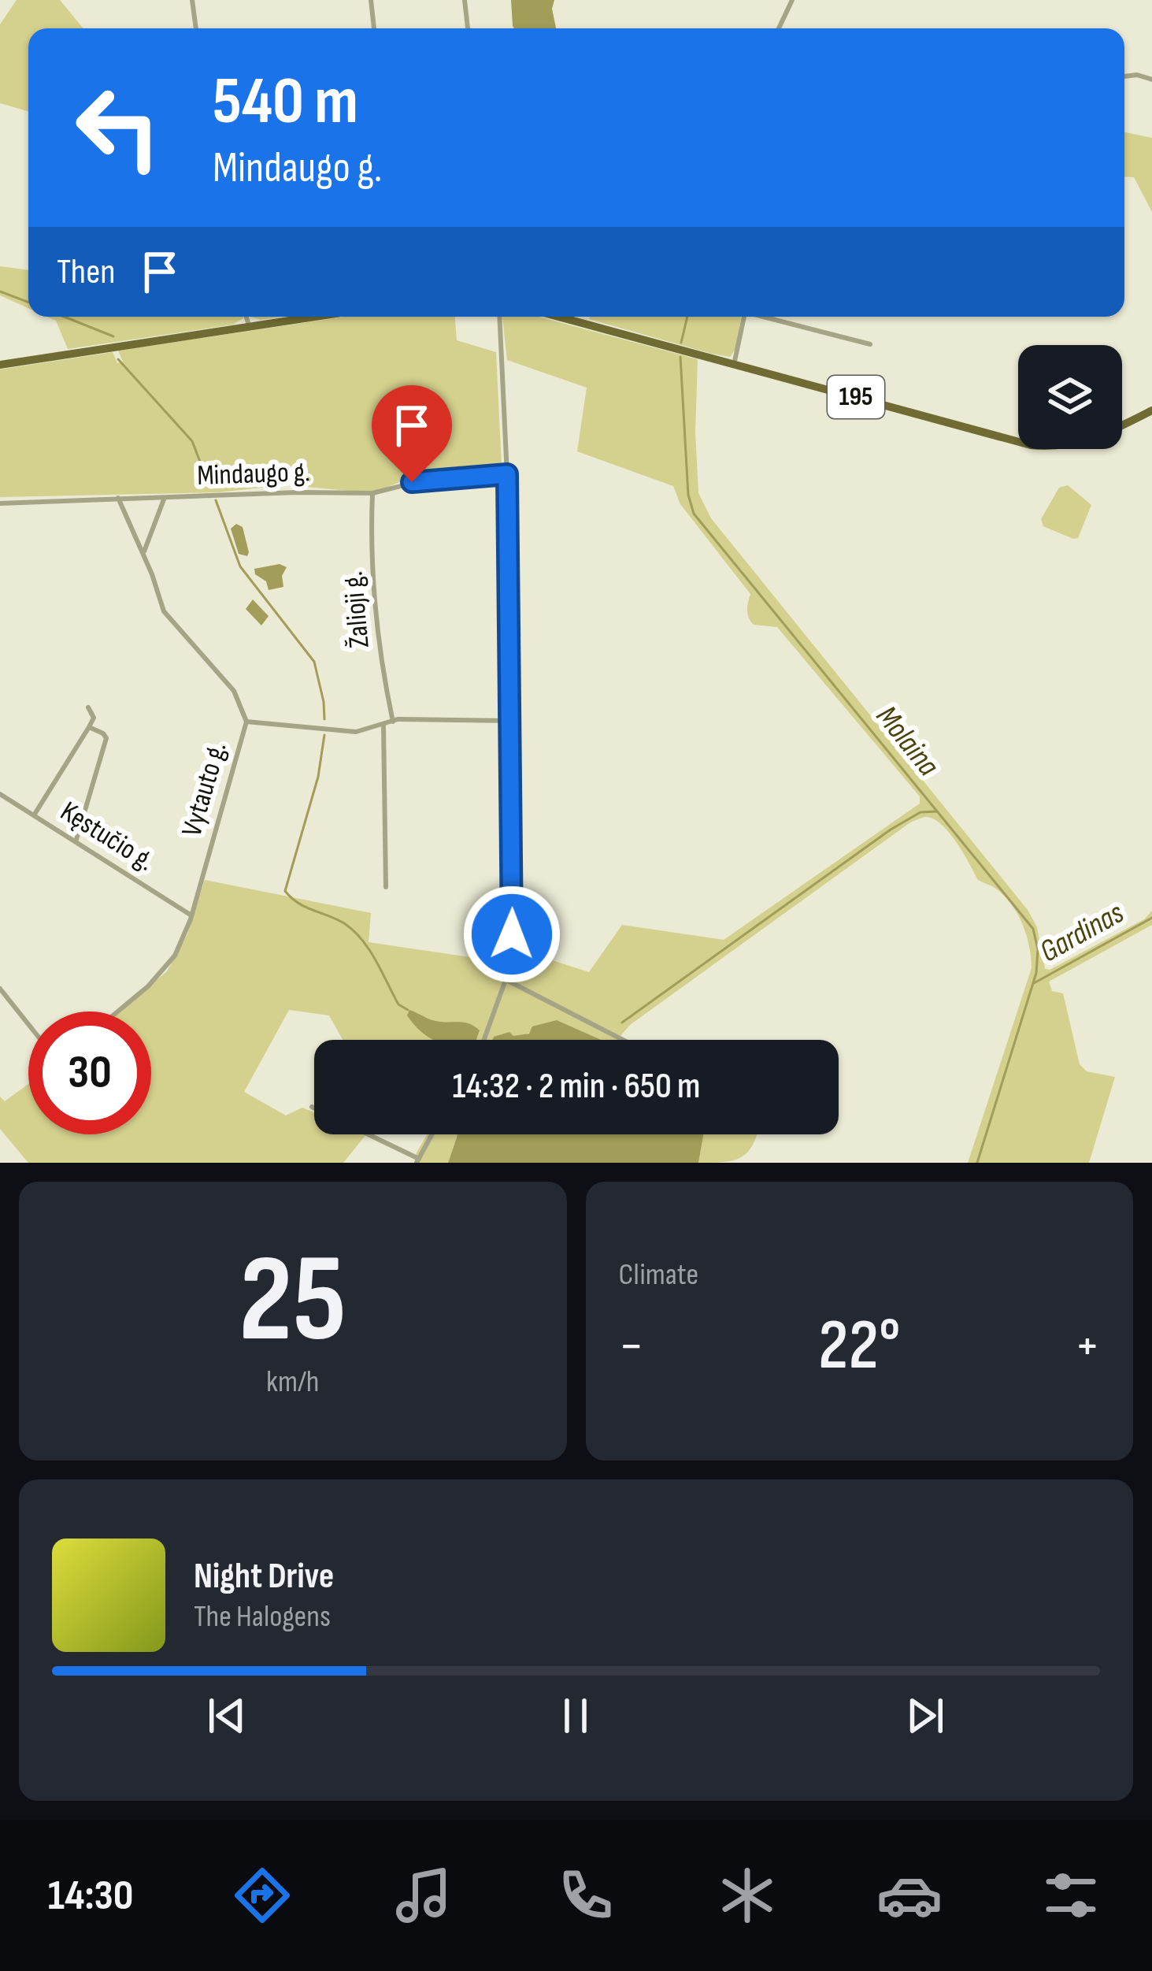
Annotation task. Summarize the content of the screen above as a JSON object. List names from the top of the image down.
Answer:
{
  "streets": {
    "main road": ["195"],
    "street": [
      "Mindaugo g.",
      "Žalioji g.",
      "Vytauto g.",
      "Kęstučio g."
    ]
  },
  "crossings": [
    ["Mindaugo g.", "Žalioji g."],
    ["Mindaugo g.", "Vytauto g."],
    ["Vytauto g.", "Kęstučio g."]
  ],
  "water": ["Molaina", "Gardinas"],
  "page": {
    "turn": ["540 m", "Mindaugo g."],
    "then": "Then",
    "limit": "30",
    "trip": "14:32 · 2 min · 650 m",
    "tile": [
      ["25", "km/h"],
      "Climate"
    ],
    "heat": ["−", "22°", "+"],
    "song": ["Night Drive", "The Halogens"],
    "tabs": "14:30"
  }
}
